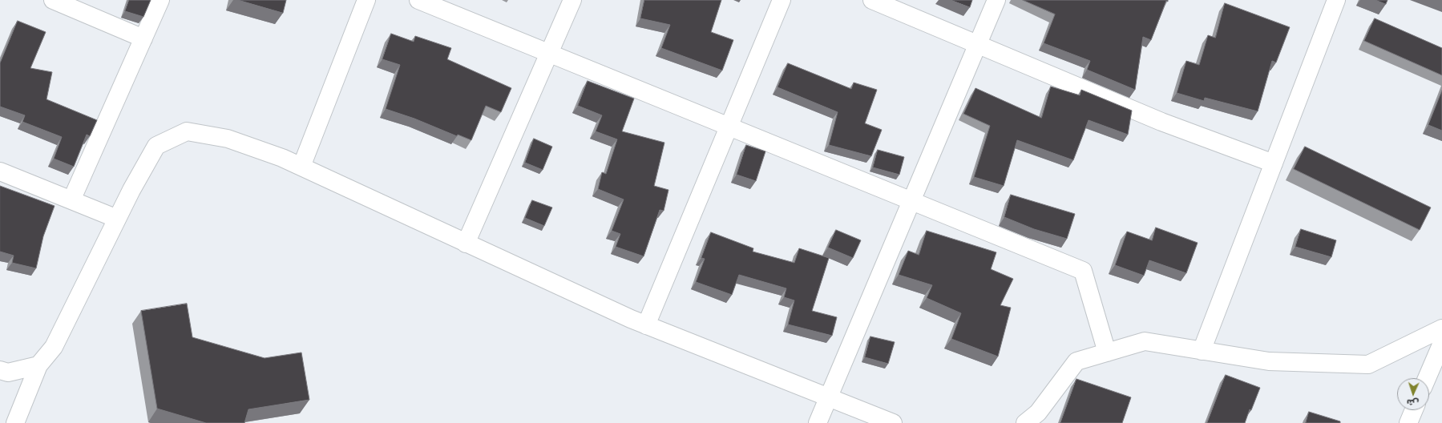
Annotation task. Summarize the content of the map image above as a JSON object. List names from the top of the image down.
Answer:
{
  "north": "bottom"
}
